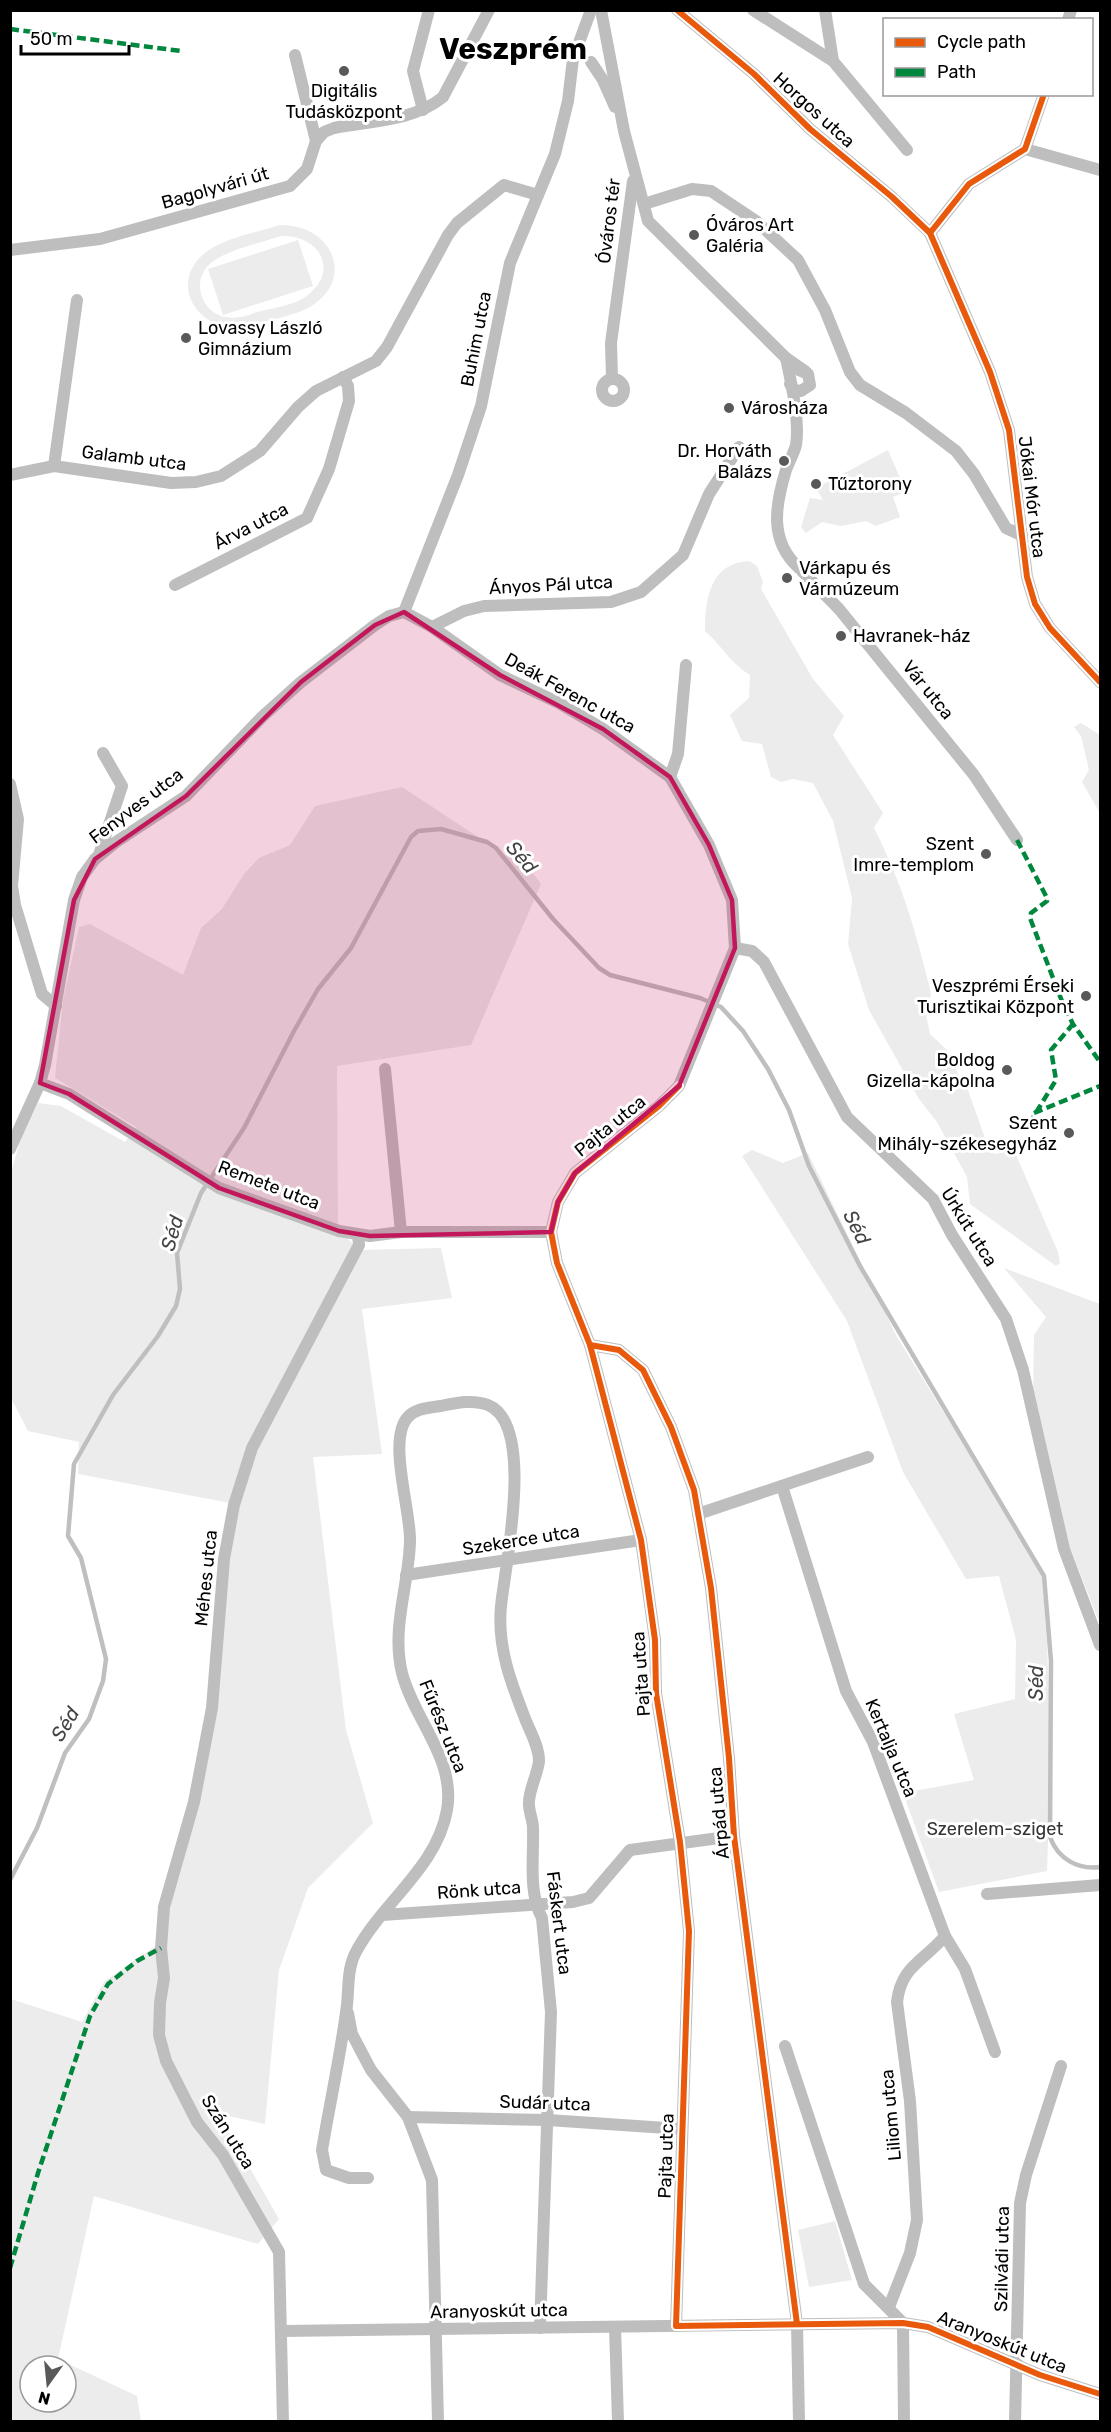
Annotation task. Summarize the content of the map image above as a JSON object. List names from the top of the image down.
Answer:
{
  "streets": {
    "street": [
      "Horgos utca",
      "Bagolyvári út",
      "Óváros tér",
      "Buhim utca",
      "Galamb utca",
      "Jókai Mór utca",
      "Árva utca",
      "Ányos Pál utca",
      "Vár utca",
      "Deák Ferenc utca",
      "Fenyves utca",
      "Pajta utca",
      "Remete utca",
      "Úrkút utca",
      "Szekerce utca",
      "Méhes utca",
      "Fűrész utca",
      "Kertalja utca",
      "Árpád utca",
      "Rönk utca",
      "Fáskert utca",
      "Sudár utca",
      "Liliom utca",
      "Szán utca",
      "Szilvádi utca",
      "Aranyoskút utca"
    ]
  },
  "crossings": [
    ["Horgos utca", "Jókai Mór utca"],
    ["Óváros tér", "Vár utca"],
    ["Buhim utca", "Galamb utca"],
    ["Buhim utca", "Deák Ferenc utca"],
    ["Buhim utca", "Fenyves utca"],
    ["Galamb utca", "Árva utca"],
    ["Ányos Pál utca", "Deák Ferenc utca"],
    ["Deák Ferenc utca", "Fenyves utca"],
    ["Deák Ferenc utca", "Pajta utca"],
    ["Deák Ferenc utca", "Úrkút utca"],
    ["Fenyves utca", "Remete utca"],
    ["Pajta utca", "Remete utca"],
    ["Pajta utca", "Szekerce utca"],
    ["Pajta utca", "Árpád utca"],
    ["Pajta utca", "Rönk utca"],
    ["Pajta utca", "Sudár utca"],
    ["Pajta utca", "Aranyoskút utca"],
    ["Remete utca", "Méhes utca"],
    ["Szekerce utca", "Fűrész utca"],
    ["Szekerce utca", "Fáskert utca"],
    ["Méhes utca", "Szán utca"],
    ["Fűrész utca", "Rönk utca"],
    ["Fűrész utca", "Fáskert utca"],
    ["Fűrész utca", "Sudár utca"],
    ["Fűrész utca", "Aranyoskút utca"],
    ["Kertalja utca", "Liliom utca"],
    ["Árpád utca", "Rönk utca"],
    ["Árpád utca", "Aranyoskút utca"],
    ["Rönk utca", "Fáskert utca"],
    ["Fáskert utca", "Sudár utca"],
    ["Fáskert utca", "Aranyoskút utca"],
    ["Szán utca", "Aranyoskút utca"],
    ["Szilvádi utca", "Aranyoskút utca"]
  ],
  "districts": ["Veszprém"],
  "water": ["Séd"],
  "parks": ["Szerelem-sziget"],
  "places": [
    "Digitális Tudásközpont",
    "Óváros Art Galéria",
    "Lovassy László Gimnázium",
    "Városháza",
    "Dr. Horváth Balázs",
    "Tűztorony",
    "Várkapu és Vármúzeum",
    "Havranek-ház",
    "Szent Imre-templom",
    "Veszprémi Érseki Turisztikai Központ",
    "Boldog Gizella-kápolna",
    "Szent Mihály-székesegyház"
  ],
  "legend": ["Cycle path", "Path"],
  "scale_bar": "50 m",
  "north": "bottom"
}
